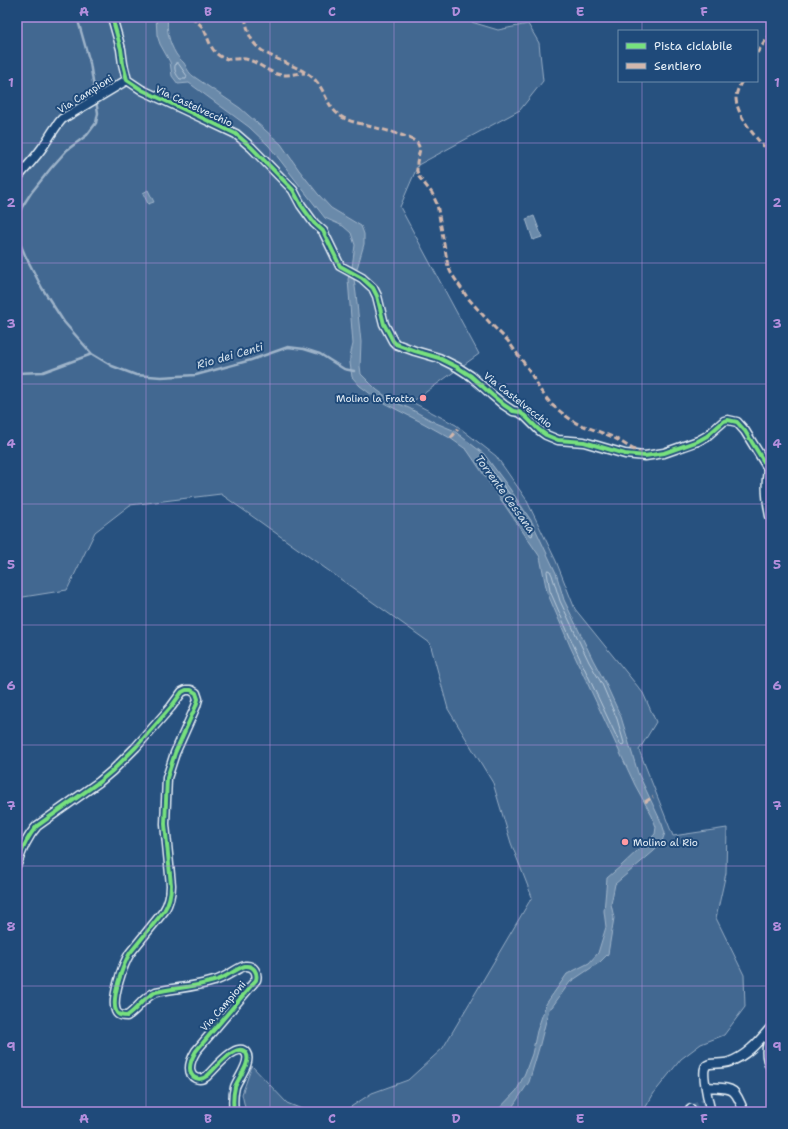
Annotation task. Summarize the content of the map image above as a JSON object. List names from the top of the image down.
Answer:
{
  "streets": {
    "street": ["Via Campioni", "Via Castelvecchio"]
  },
  "crossings": [
    ["Via Campioni", "Via Castelvecchio"]
  ],
  "water": ["Rio dei Centi", "Torrente Cessana"],
  "places": ["Molino la Fratta", "Molino al Rio"],
  "legend": ["Pista ciclabile", "Sentiero"],
  "grid": {
    "columns": [
      "A",
      "B",
      "C",
      "D",
      "E",
      "F"
    ],
    "rows": [
      "1",
      "2",
      "3",
      "4",
      "5",
      "6",
      "7",
      "8",
      "9"
    ]
  }
}
